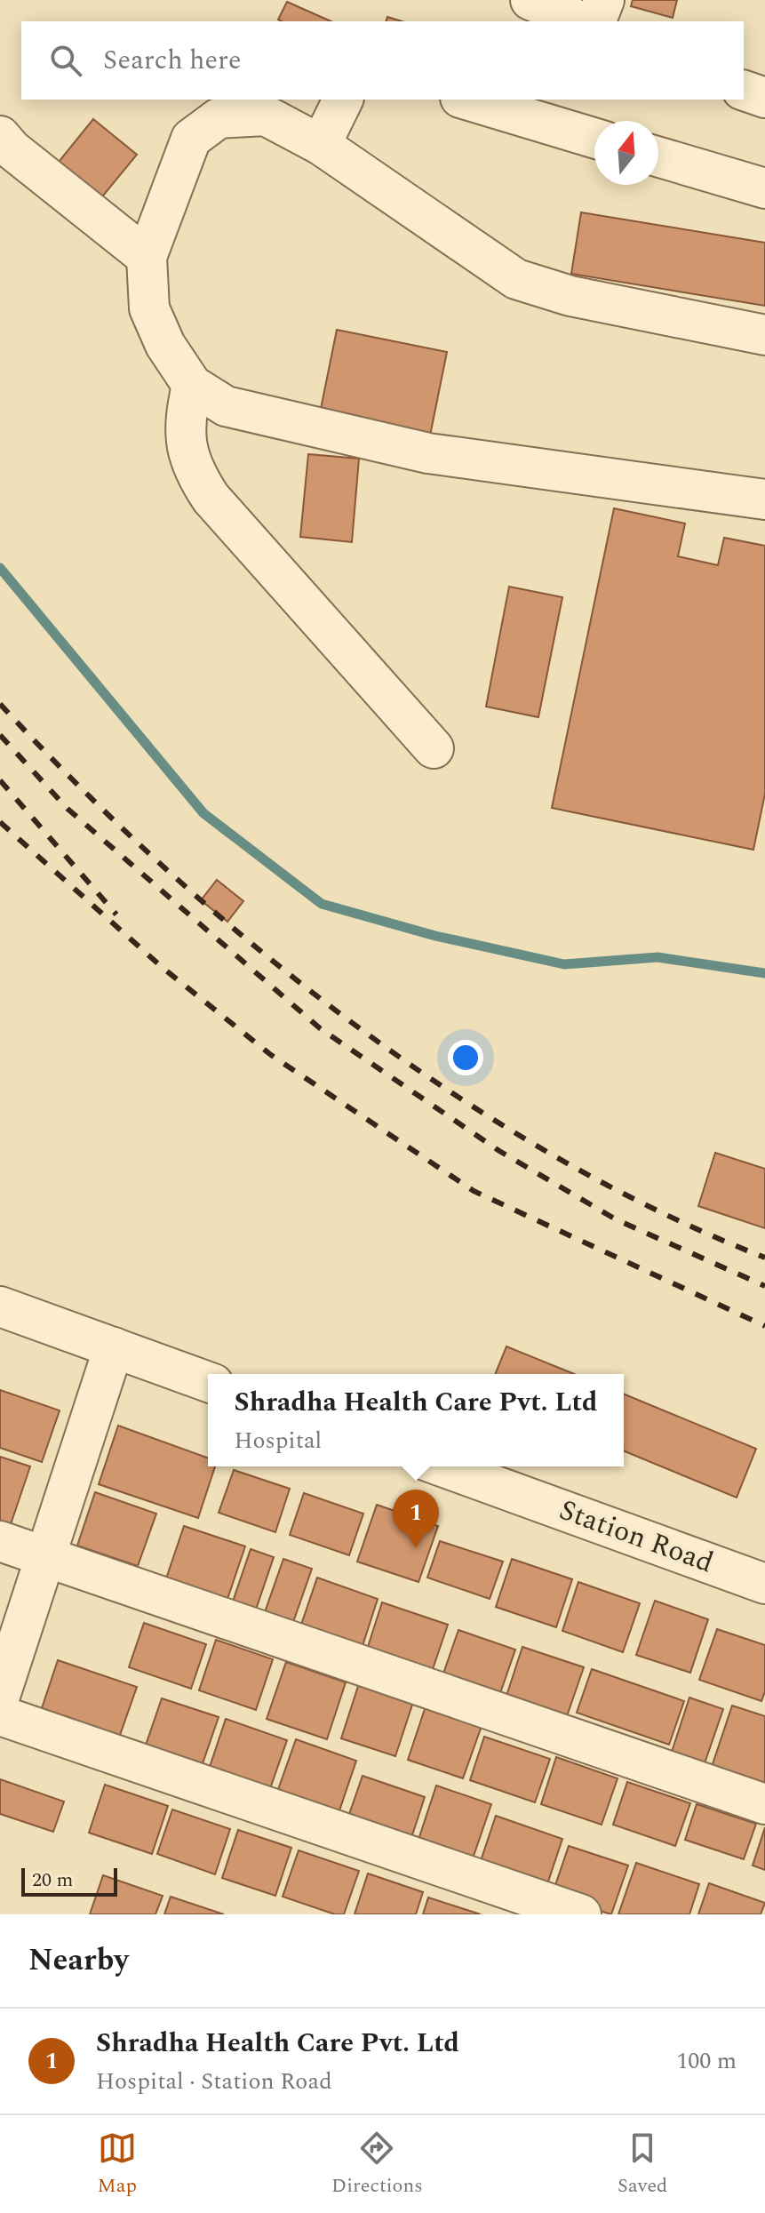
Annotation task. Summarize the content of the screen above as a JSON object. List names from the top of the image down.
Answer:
{
  "streets": {
    "street": ["Station Road"]
  },
  "scale_bar": "20 m",
  "north": "top",
  "page": {
    "search": "Search here",
    "popup": ["Shradha Health Care Pvt. Ltd", "Hospital"],
    "pins": "1",
    "scale": "20 m",
    "heading": "Nearby",
    "list": [
      {
        "mark": "1",
        "name": "Shradha Health Care Pvt. Ltd",
        "note": "Hospital · Station Road",
        "value": "100 m"
      }
    ],
    "nav": ["Map", "Directions", "Saved"]
  }
}
